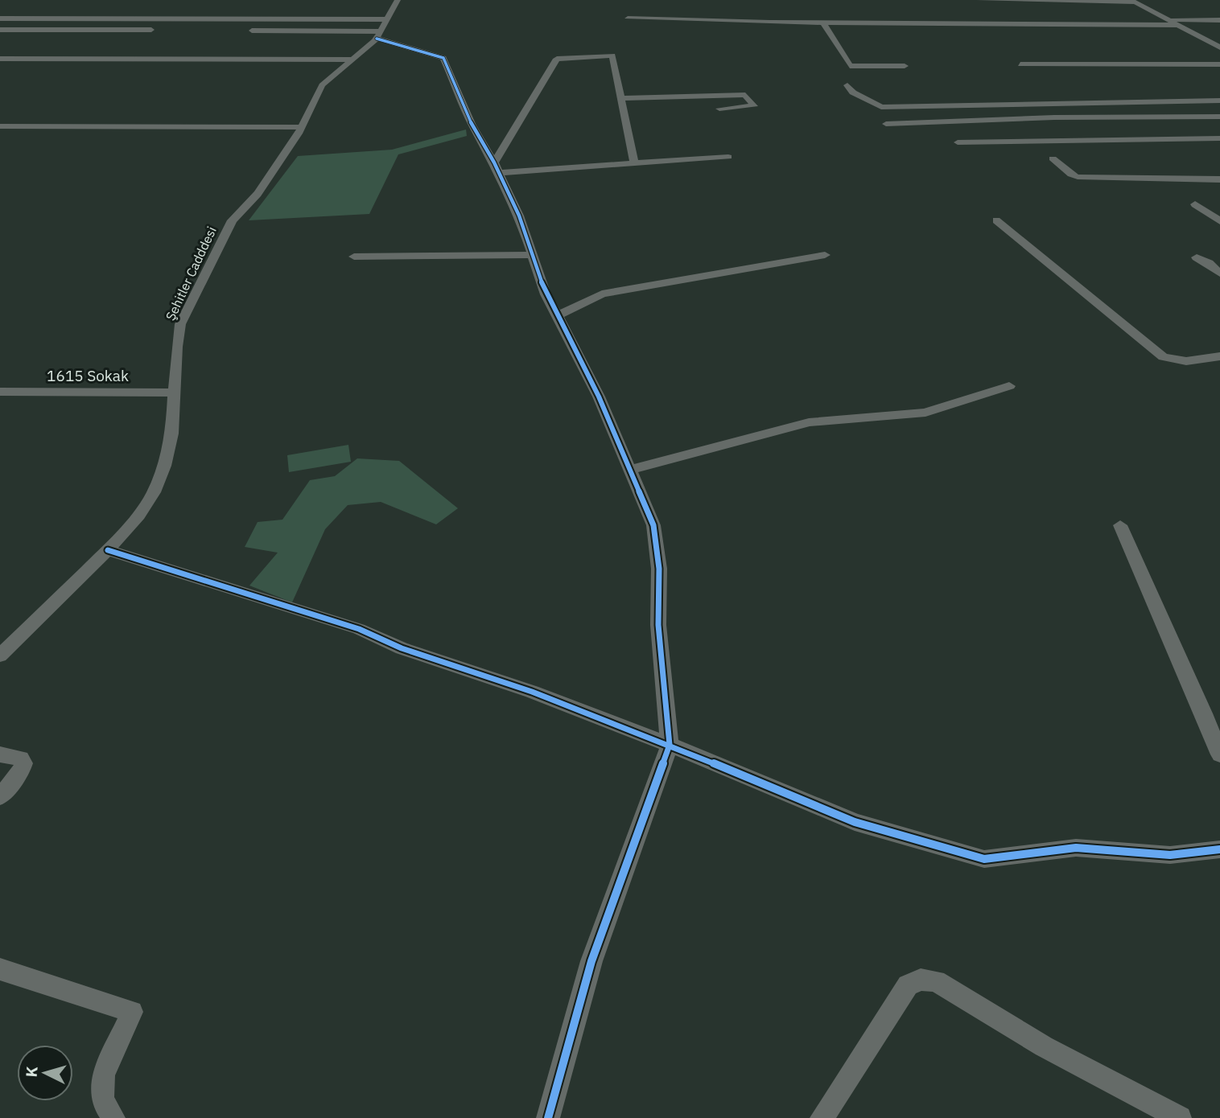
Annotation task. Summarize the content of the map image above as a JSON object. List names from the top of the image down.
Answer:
{
  "streets": {
    "street": ["Şehitler Cadddesi", "1615 Sokak"]
  },
  "crossings": [
    ["Şehitler Cadddesi", "1615 Sokak"]
  ],
  "north": "left"
}
